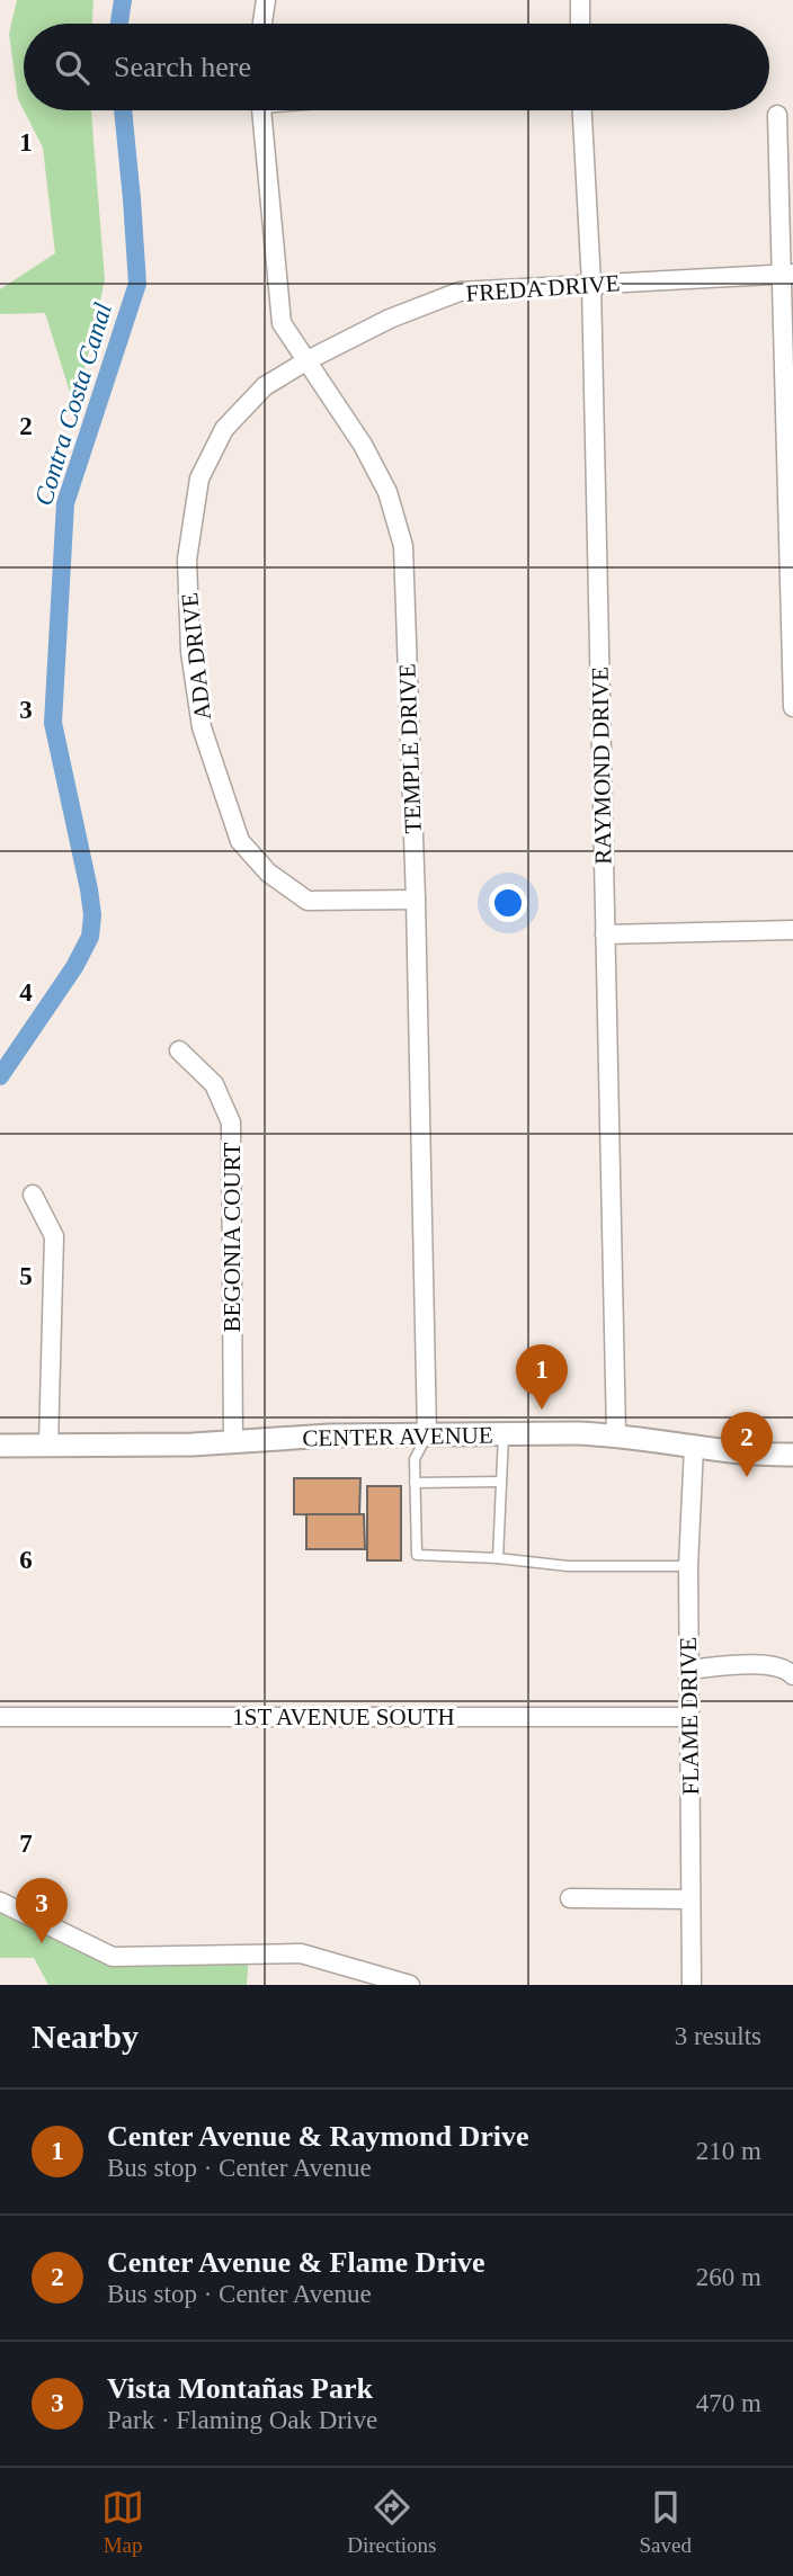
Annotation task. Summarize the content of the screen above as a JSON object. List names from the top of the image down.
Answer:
{
  "streets": {
    "street": [
      "FREDA DRIVE",
      "ADA DRIVE",
      "TEMPLE DRIVE",
      "RAYMOND DRIVE",
      "BEGONIA COURT",
      "CENTER AVENUE",
      "FLAME DRIVE",
      "1ST AVENUE SOUTH"
    ]
  },
  "crossings": [
    ["FREDA DRIVE", "ADA DRIVE"],
    ["FREDA DRIVE", "TEMPLE DRIVE"],
    ["FREDA DRIVE", "RAYMOND DRIVE"],
    ["ADA DRIVE", "TEMPLE DRIVE"],
    ["TEMPLE DRIVE", "CENTER AVENUE"],
    ["RAYMOND DRIVE", "CENTER AVENUE"],
    ["BEGONIA COURT", "CENTER AVENUE"],
    ["CENTER AVENUE", "FLAME DRIVE"],
    ["FLAME DRIVE", "1ST AVENUE SOUTH"]
  ],
  "water": ["Contra Costa Canal"],
  "page": {
    "search": "Search here",
    "pins": ["1", "2", "3"],
    "heading": ["Nearby", "3 results"],
    "list": [
      {
        "mark": "1",
        "name": "Center Avenue & Raymond Drive",
        "note": "Bus stop · Center Avenue",
        "value": "210 m"
      },
      {
        "mark": "2",
        "name": "Center Avenue & Flame Drive",
        "note": "Bus stop · Center Avenue",
        "value": "260 m"
      },
      {
        "mark": "3",
        "name": "Vista Montañas Park",
        "note": "Park · Flaming Oak Drive",
        "value": "470 m"
      }
    ],
    "nav": ["Map", "Directions", "Saved"]
  },
  "grid": {
    "rows": [
      "1",
      "2",
      "3",
      "4",
      "5",
      "6",
      "7"
    ]
  }
}
